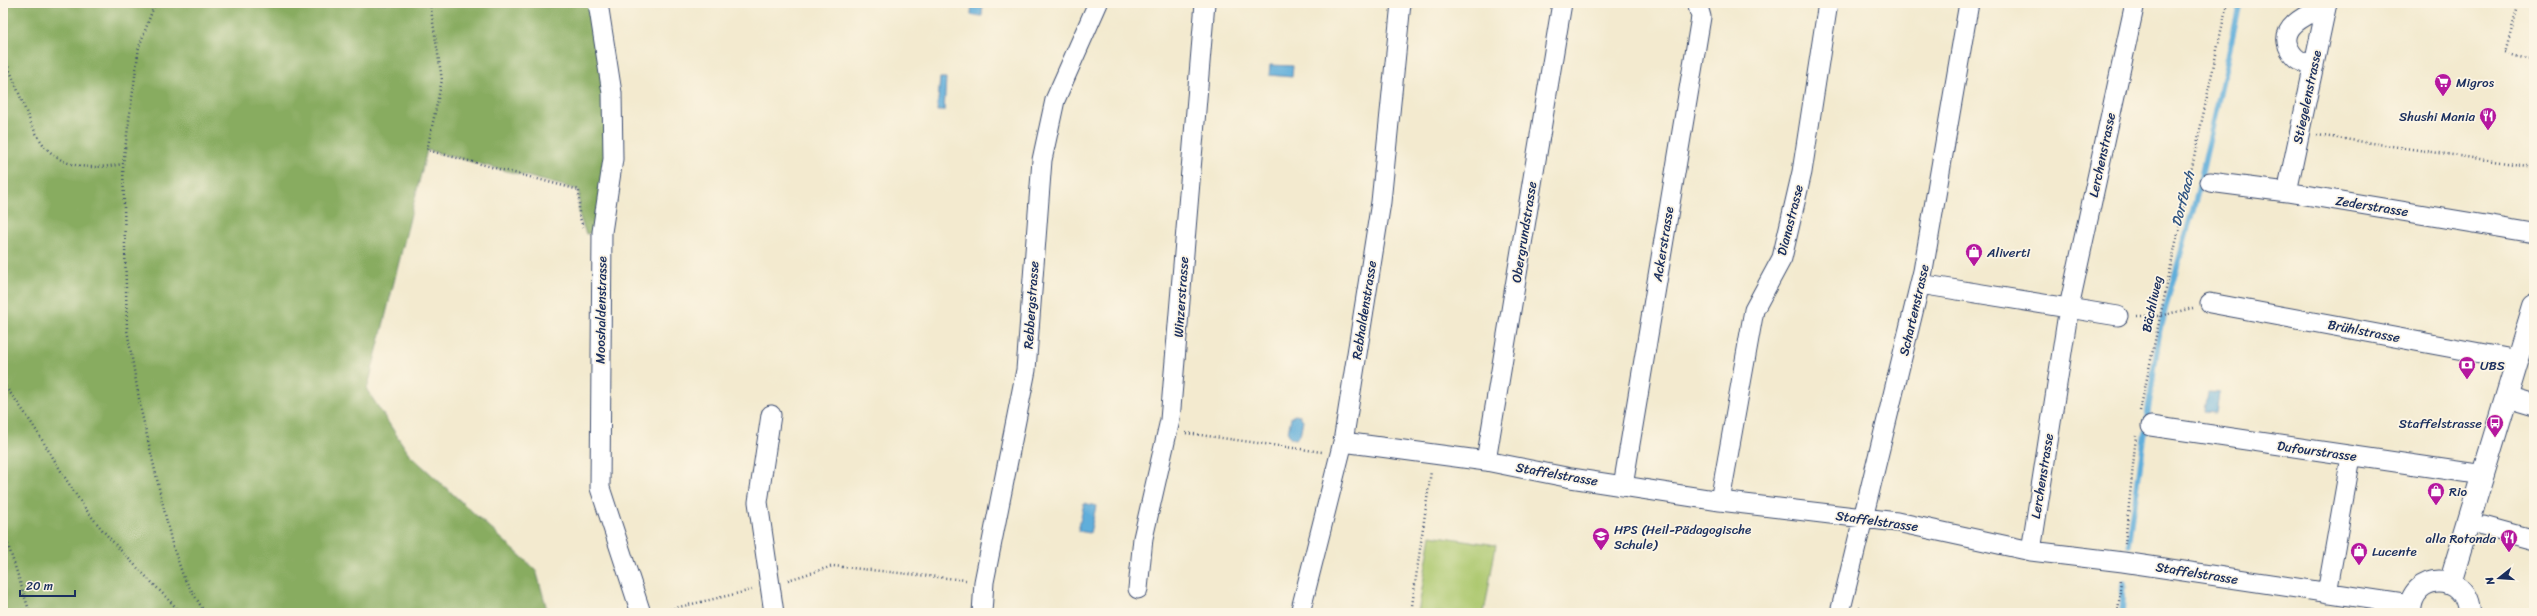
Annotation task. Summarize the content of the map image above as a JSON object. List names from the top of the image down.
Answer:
{
  "streets": {
    "street": [
      "Stiegelenstrasse",
      "Lerchenstrasse",
      "Zederstrasse",
      "Dianastrasse",
      "Obergrundstrasse",
      "Ackerstrasse",
      "Winzerstrasse",
      "Rebbergstrasse",
      "Mooshaldenstrasse",
      "Rebhaldenstrasse",
      "Schartenstrasse",
      "Brühlstrasse",
      "Dufourstrasse",
      "Staffelstrasse"
    ],
    "path": ["Bächliweg"]
  },
  "crossings": [
    ["Stiegelenstrasse", "Zederstrasse"],
    ["Lerchenstrasse", "Staffelstrasse"],
    ["Dianastrasse", "Staffelstrasse"],
    ["Obergrundstrasse", "Staffelstrasse"],
    ["Ackerstrasse", "Staffelstrasse"],
    ["Bächliweg", "Dufourstrasse"],
    ["Bächliweg", "Staffelstrasse"],
    ["Rebhaldenstrasse", "Staffelstrasse"],
    ["Schartenstrasse", "Staffelstrasse"]
  ],
  "water": ["Dorfbach"],
  "places": {
    "supermarket": ["Migros"],
    "restaurant": ["Shushi Mania", "alla Rotonda"],
    "shop": ["Aliverti", "Rio", "Lucente"],
    "bank": ["UBS"],
    "bus stop": ["Staffelstrasse"],
    "school or university": ["HPS (Heil-Pädagogische Schule)"]
  },
  "scale_bar": "20 m",
  "north": "left"
}
